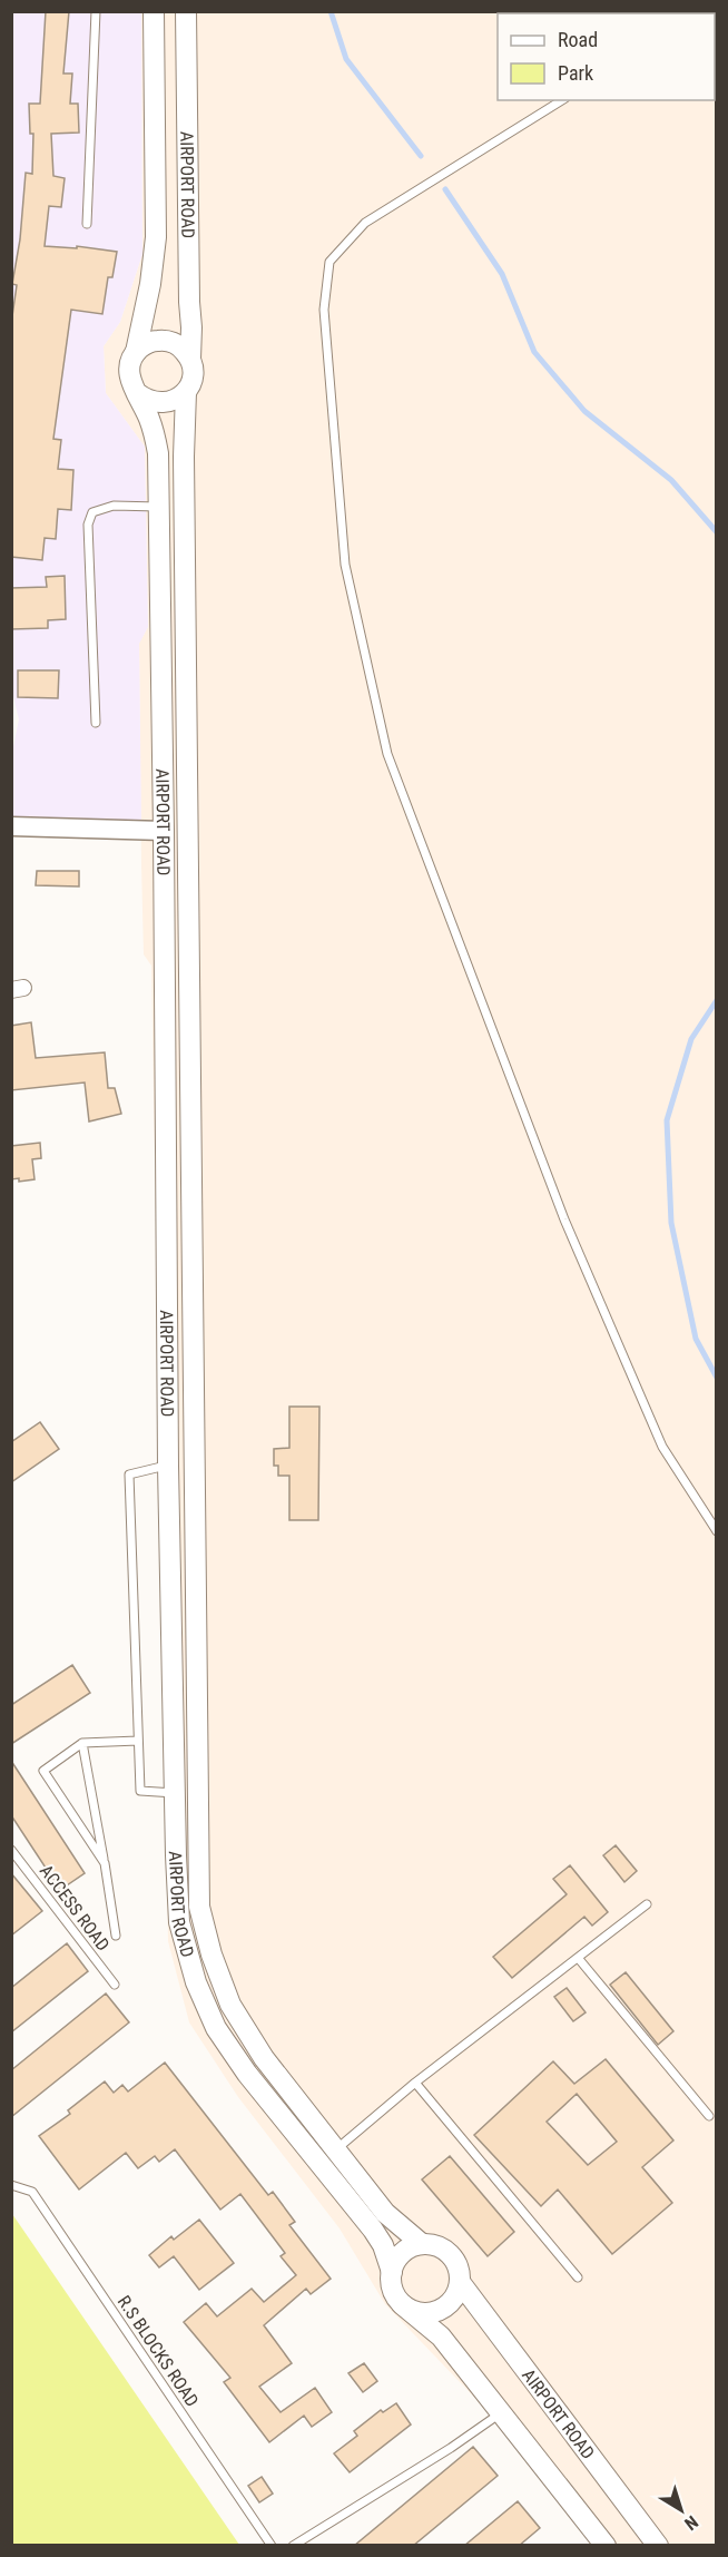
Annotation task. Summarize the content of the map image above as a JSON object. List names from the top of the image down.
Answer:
{
  "streets": {
    "main road": ["AIRPORT ROAD"],
    "lane": ["ACCESS ROAD", "R.S BLOCKS ROAD"]
  },
  "legend": ["Road", "Park"],
  "north": "bottom right"
}
